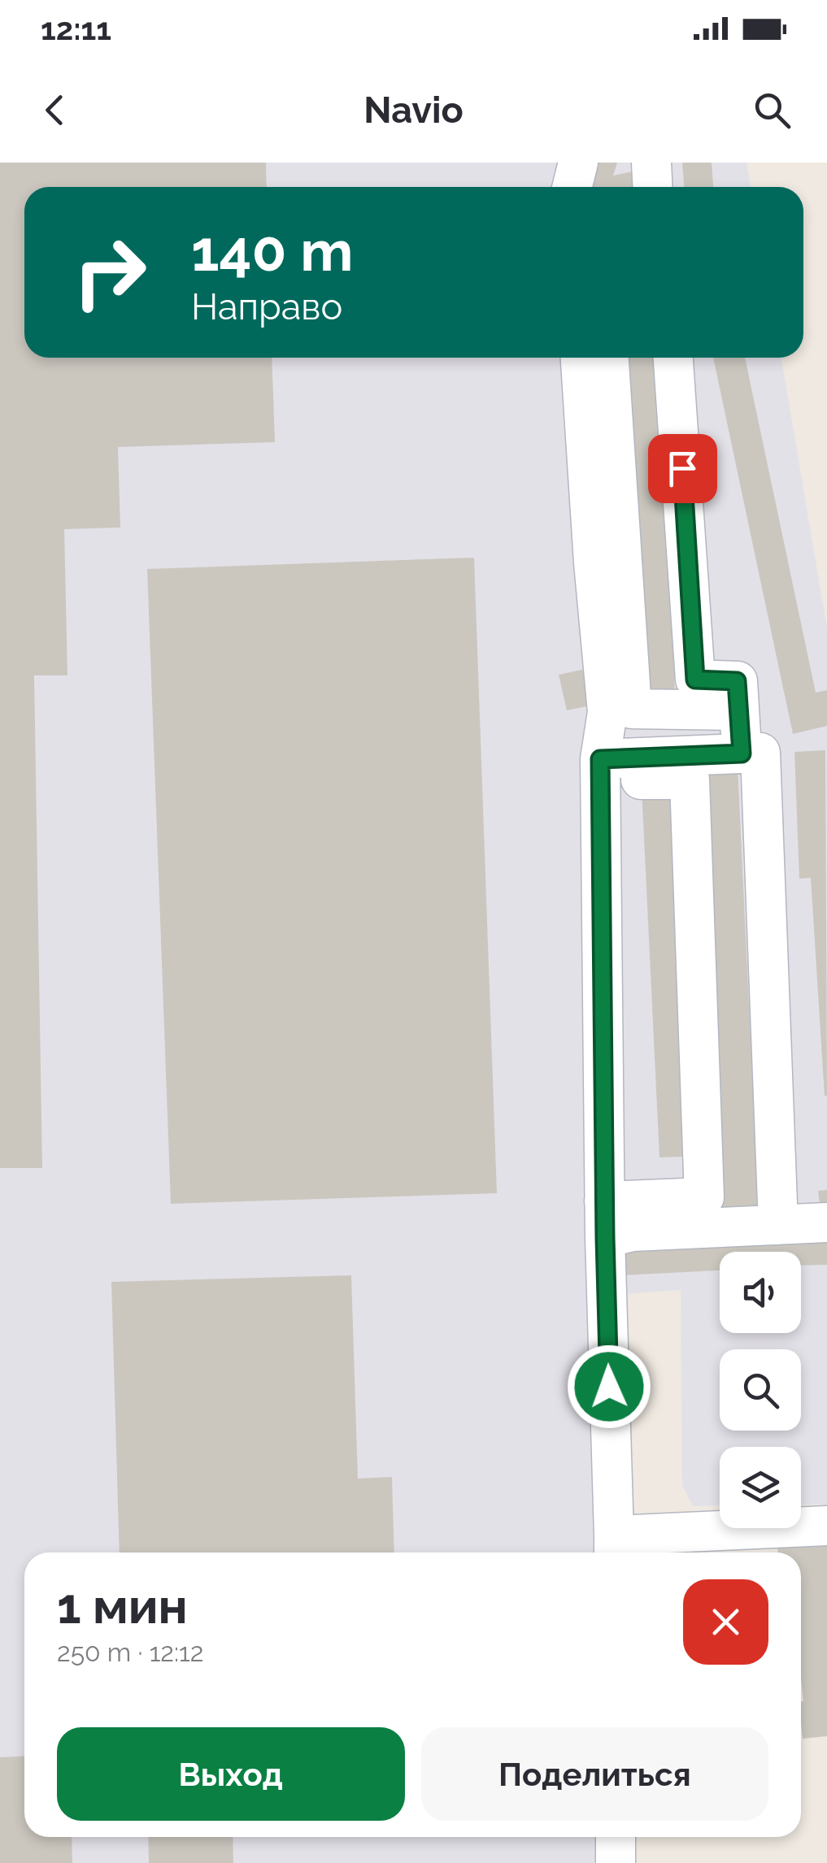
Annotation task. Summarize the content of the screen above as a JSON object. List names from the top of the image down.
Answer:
{
  "page": {
    "status": "12:11",
    "header": "Navio",
    "turn": ["140 m", "Направо"],
    "heading": ["1 мин", "250 m · 12:12"],
    "buttons": ["Выход", "Поделиться"]
  }
}
